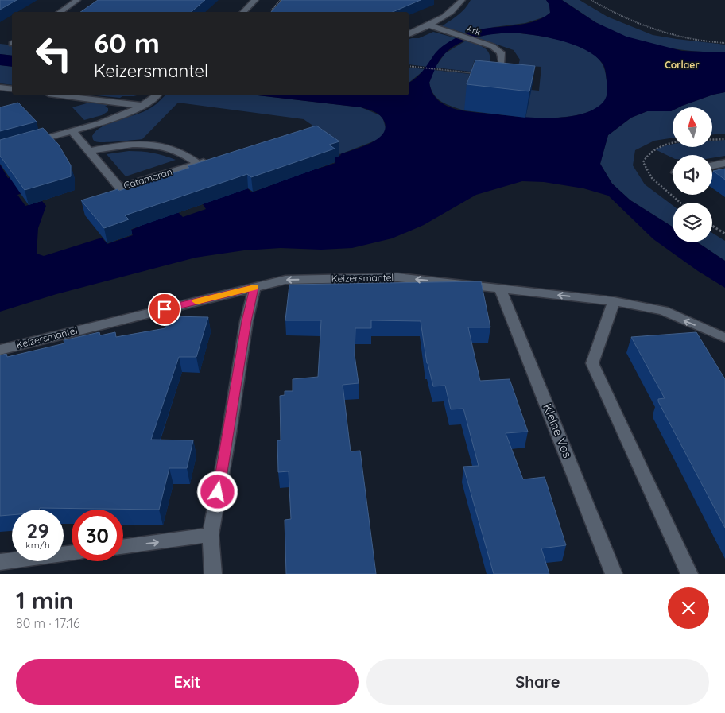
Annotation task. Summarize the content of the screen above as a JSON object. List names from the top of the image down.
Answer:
{
  "streets": {
    "street": [
      "Ark",
      "Catamaran",
      "Keizersmantel",
      "Kleine Vos"
    ]
  },
  "crossings": [
    ["Keizersmantel", "Kleine Vos"]
  ],
  "one_way": ["Keizersmantel"],
  "districts": ["Corlaer"],
  "north": "top",
  "page": {
    "turn": ["60 m", "Keizersmantel"],
    "speed": "29 km/h",
    "limit": "30",
    "heading": ["1 min", "80 m · 17:16"],
    "buttons": ["Exit", "Share"]
  }
}
